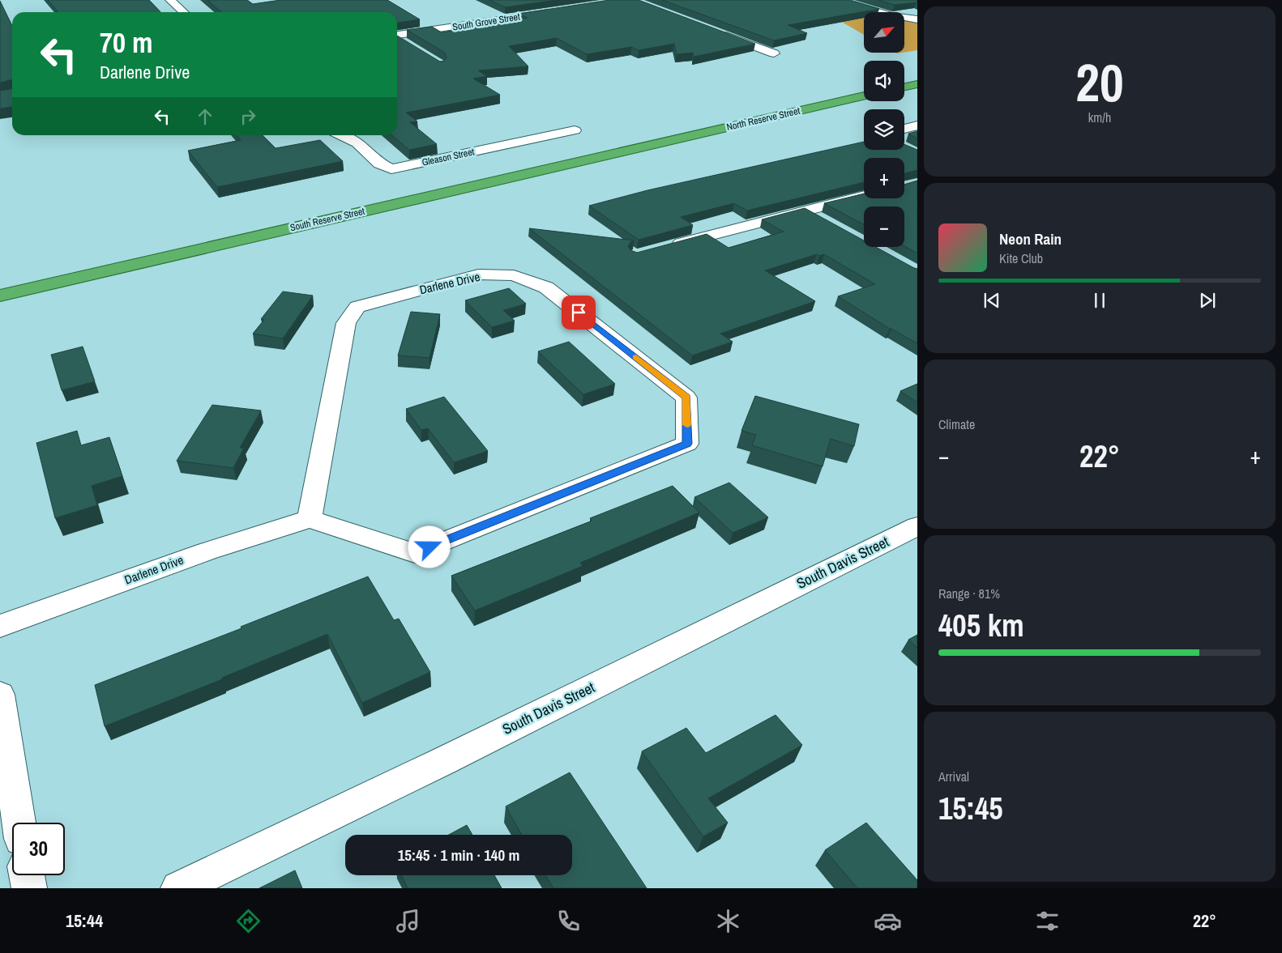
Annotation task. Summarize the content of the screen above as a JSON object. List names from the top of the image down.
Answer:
{
  "streets": {
    "highway": ["North Reserve Street", "South Reserve Street"],
    "street": [
      "South Grove Street",
      "Gleason Street",
      "Darlene Drive",
      "South Davis Street"
    ]
  },
  "crossings": [
    ["North Reserve Street", "South Reserve Street"]
  ],
  "north": "top right",
  "page": {
    "tile": [
      ["20", "km/h"],
      "Climate",
      ["Range · 81%", "405 km"],
      ["Arrival", "15:45"]
    ],
    "map_buttons": ["+", "−"],
    "turn": ["70 m", "Darlene Drive"],
    "song": ["Neon Rain", "Kite Club"],
    "heat": ["−", "22°", "+"],
    "limit": "30",
    "trip": "15:45 · 1 min · 140 m",
    "tabs": ["15:44", "22°"]
  }
}
